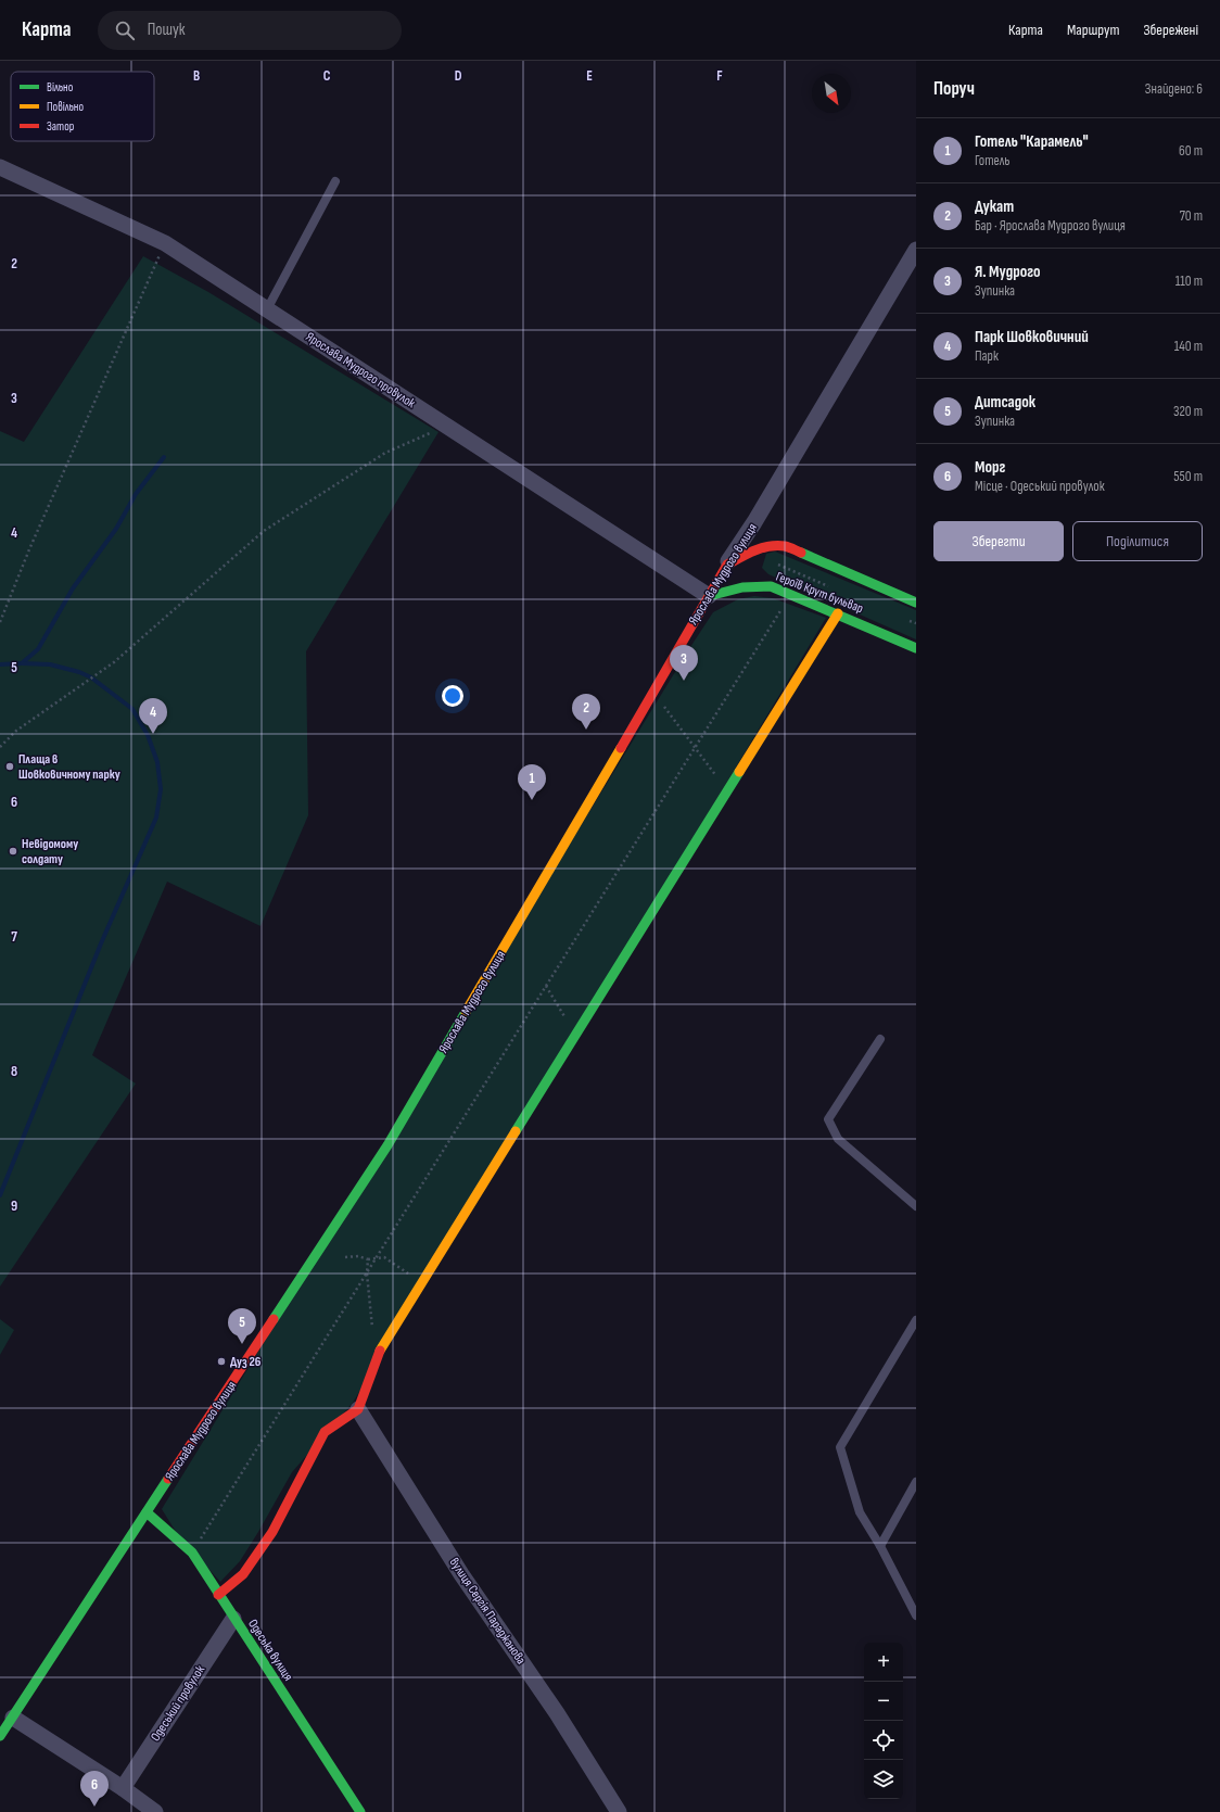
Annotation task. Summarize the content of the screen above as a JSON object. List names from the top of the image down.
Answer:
{
  "streets": {
    "street": [
      "Ярослава Мудрого провулок",
      "Ярослава Мудрого вулиця",
      "Героїв Крут бульвар",
      "вулиця Сергія Параджанова",
      "Одеська вулиця",
      "Одеський провулок"
    ]
  },
  "crossings": [
    ["Ярослава Мудрого провулок", "Ярослава Мудрого вулиця"],
    ["Ярослава Мудрого провулок", "Героїв Крут бульвар"],
    ["Ярослава Мудрого вулиця", "Героїв Крут бульвар"],
    ["Ярослава Мудрого вулиця", "Одеська вулиця"],
    ["Одеська вулиця", "Одеський провулок"]
  ],
  "places": ["Плаща в Шовковичному парку", "Невідомому солдату", "Дуз 26"],
  "legend": ["Вільно", "Повільно", "Затор"],
  "north": "bottom right",
  "page": {
    "header": "Карта",
    "search": "Пошук",
    "nav": ["Карта", "Маршрут", "Збережені"],
    "heading": ["Поруч", "Знайдено: 6"],
    "list": [
      {
        "mark": "1",
        "name": "Готель \"Карамель\"",
        "note": "Готель",
        "value": "60 m"
      },
      {
        "mark": "2",
        "name": "Дукат",
        "note": "Бар · Ярослава Мудрого вулиця",
        "value": "70 m"
      },
      {
        "mark": "3",
        "name": "Я. Мудрого",
        "note": "Зупинка",
        "value": "110 m"
      },
      {
        "mark": "4",
        "name": "Парк Шовковичний",
        "note": "Парк",
        "value": "140 m"
      },
      {
        "mark": "5",
        "name": "Дитсадок",
        "note": "Зупинка",
        "value": "320 m"
      },
      {
        "mark": "6",
        "name": "Морг",
        "note": "Місце · Одеський провулок",
        "value": "550 m"
      }
    ],
    "buttons": ["Зберегти", "Поділитися"],
    "pins": [
      "3",
      "2",
      "4",
      "1",
      "5",
      "6"
    ],
    "map_buttons": ["+", "−"]
  },
  "grid": {
    "columns": [
      "B",
      "C",
      "D",
      "E",
      "F"
    ],
    "rows": [
      "2",
      "3",
      "4",
      "5",
      "6",
      "7",
      "8",
      "9"
    ]
  }
}
